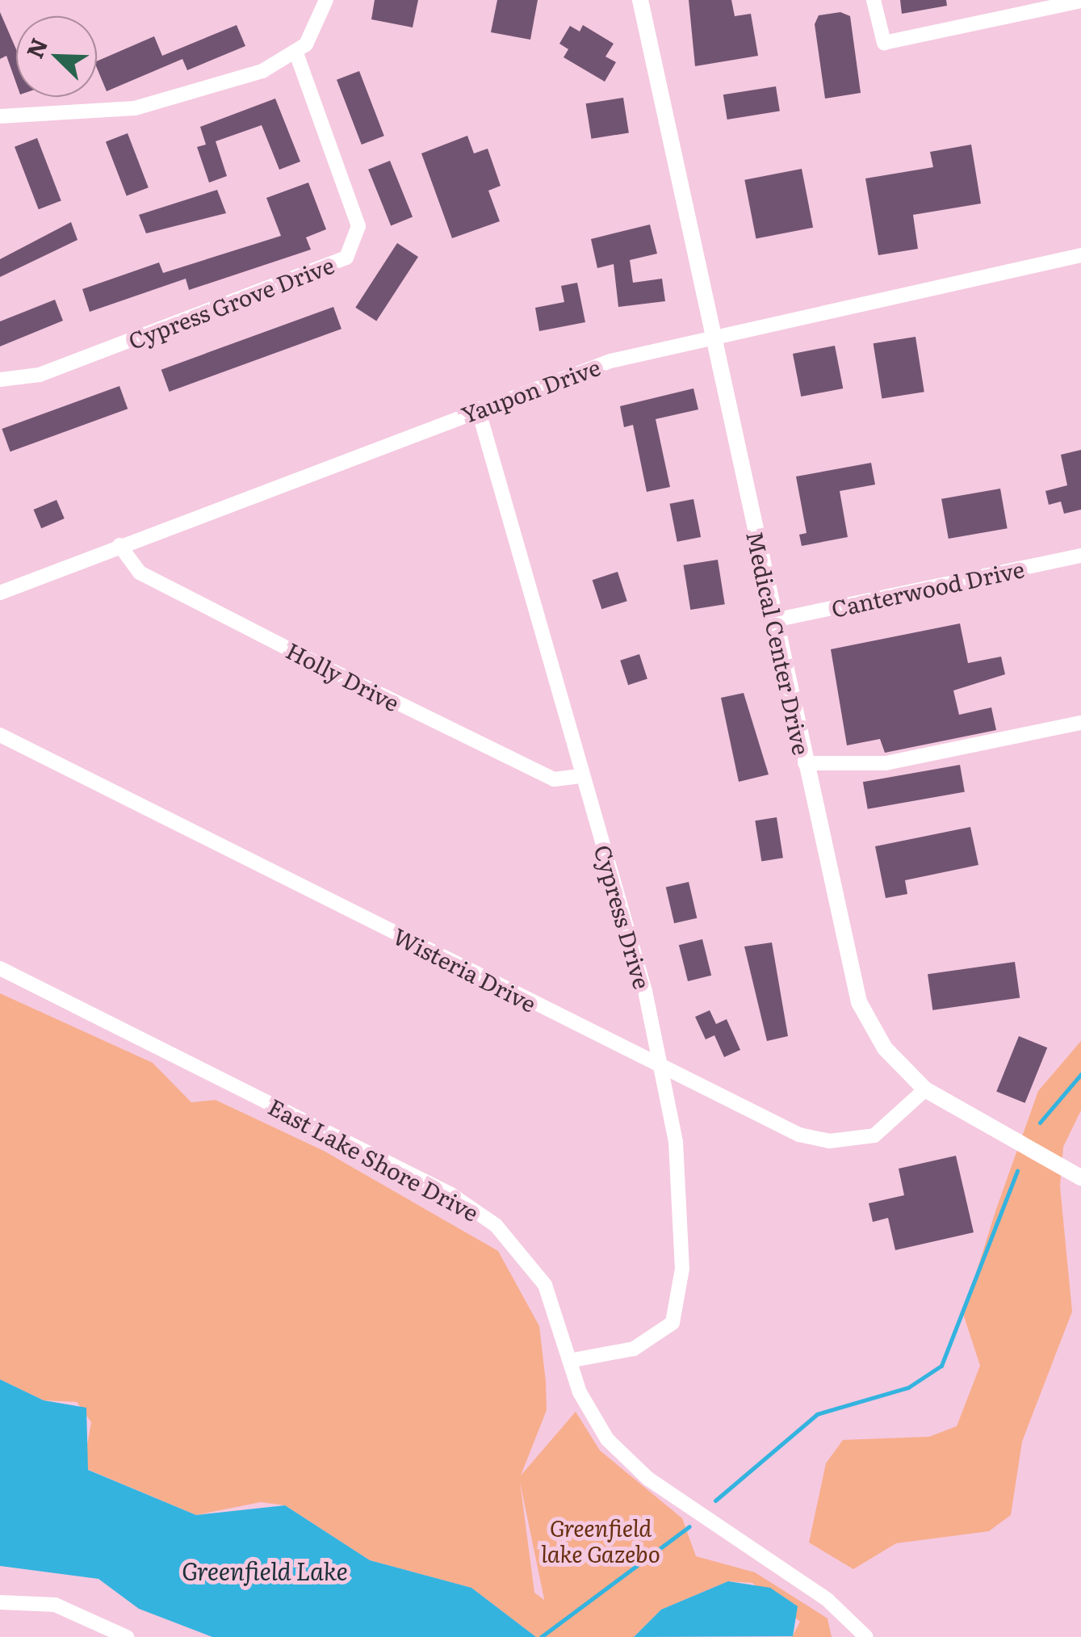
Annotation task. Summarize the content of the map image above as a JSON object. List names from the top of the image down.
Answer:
{
  "streets": {
    "street": [
      "Cypress Grove Drive",
      "Yaupon Drive",
      "Canterwood Drive",
      "Medical Center Drive",
      "Holly Drive",
      "Cypress Drive",
      "Wisteria Drive",
      "East Lake Shore Drive"
    ]
  },
  "crossings": [
    ["Yaupon Drive", "Medical Center Drive"],
    ["Yaupon Drive", "Holly Drive"],
    ["Yaupon Drive", "Cypress Drive"],
    ["Canterwood Drive", "Medical Center Drive"],
    ["Medical Center Drive", "Wisteria Drive"],
    ["Holly Drive", "Cypress Drive"],
    ["Cypress Drive", "Wisteria Drive"],
    ["Cypress Drive", "East Lake Shore Drive"]
  ],
  "water": ["Greenfield Lake"],
  "parks": ["Greenfield lake Gazebo"],
  "north": "top left"
}
